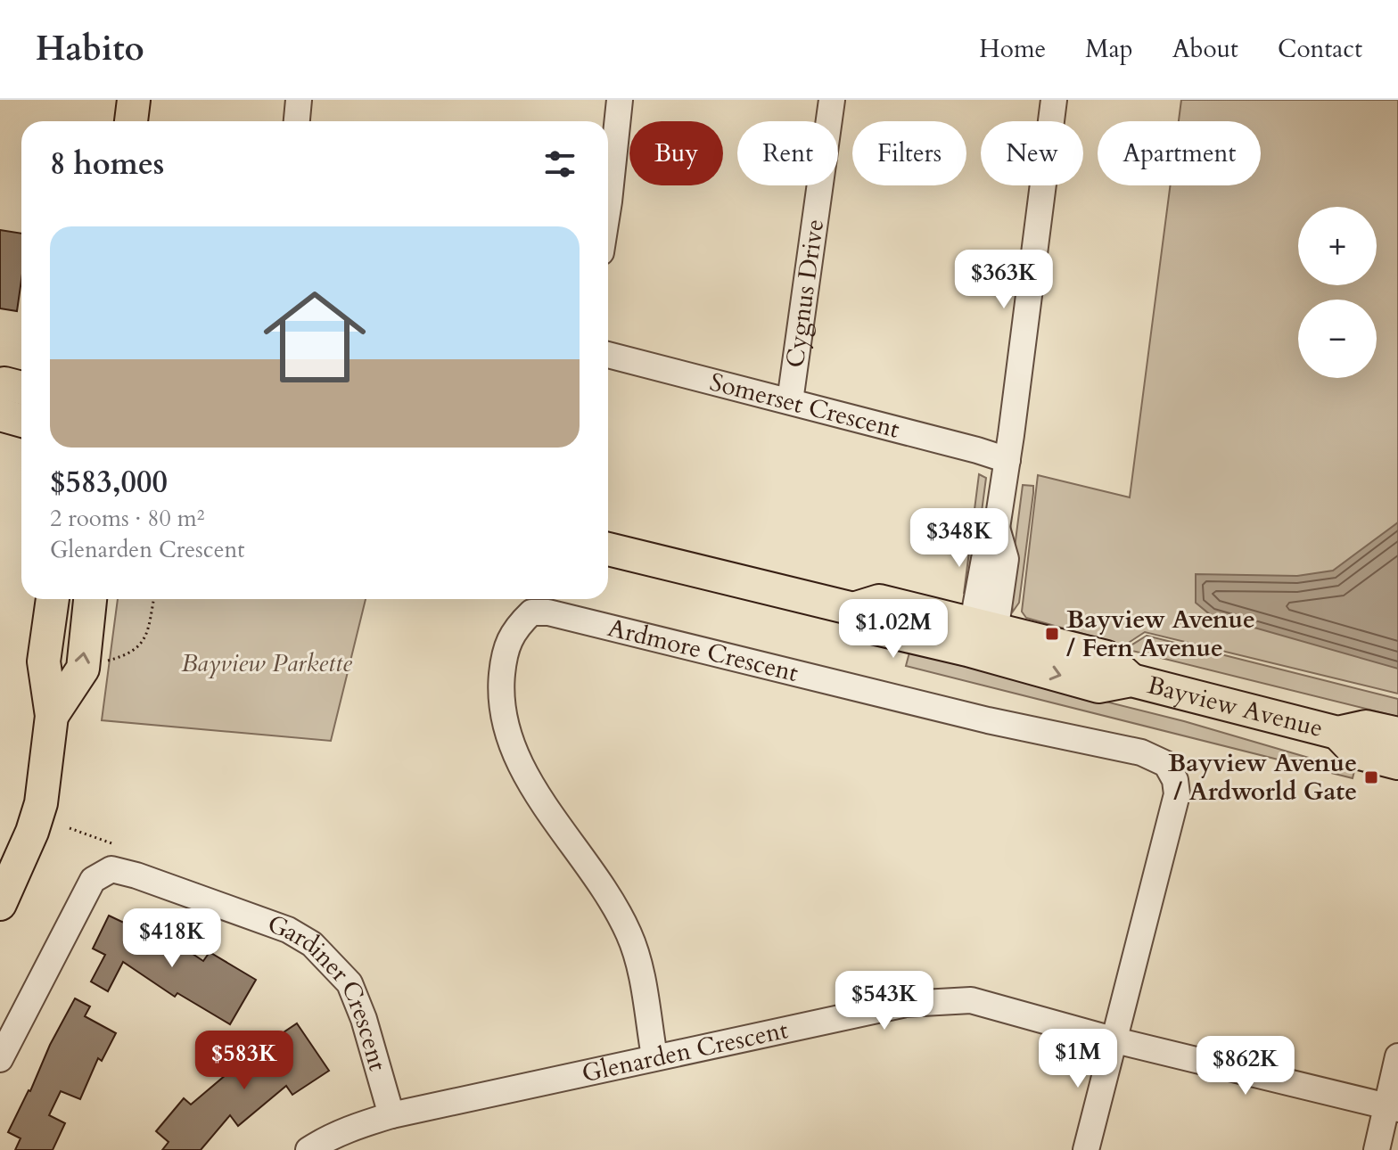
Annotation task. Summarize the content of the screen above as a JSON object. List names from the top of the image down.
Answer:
{
  "streets": {
    "main road": ["Bayview Avenue"],
    "street": [
      "Cygnus Drive",
      "Somerset Crescent",
      "Ardmore Crescent",
      "Gardiner Crescent",
      "Glenarden Crescent"
    ]
  },
  "crossings": [
    ["Cygnus Drive", "Somerset Crescent"],
    ["Ardmore Crescent", "Glenarden Crescent"],
    ["Gardiner Crescent", "Glenarden Crescent"]
  ],
  "parks": ["Bayview Parkette"],
  "places": {
    "transit": ["Bayview Avenue / Fern Avenue", "Bayview Avenue / Ardworld Gate"]
  },
  "page": {
    "header": "Habito",
    "nav": [
      "Home",
      "Map",
      "About",
      "Contact"
    ],
    "chip": [
      "Buy",
      "Rent",
      "Filters",
      "New",
      "Apartment"
    ],
    "heading": "8 homes",
    "map_buttons": ["+", "−"],
    "list": [
      {
        "name": "$583,000",
        "note": "2 rooms · 80 m² · Glenarden Crescent"
      }
    ],
    "price": [
      "$363K",
      "$348K",
      "$1.02M",
      "$418K",
      "$543K",
      "$1M",
      "$583K",
      "$862K"
    ]
  }
}
